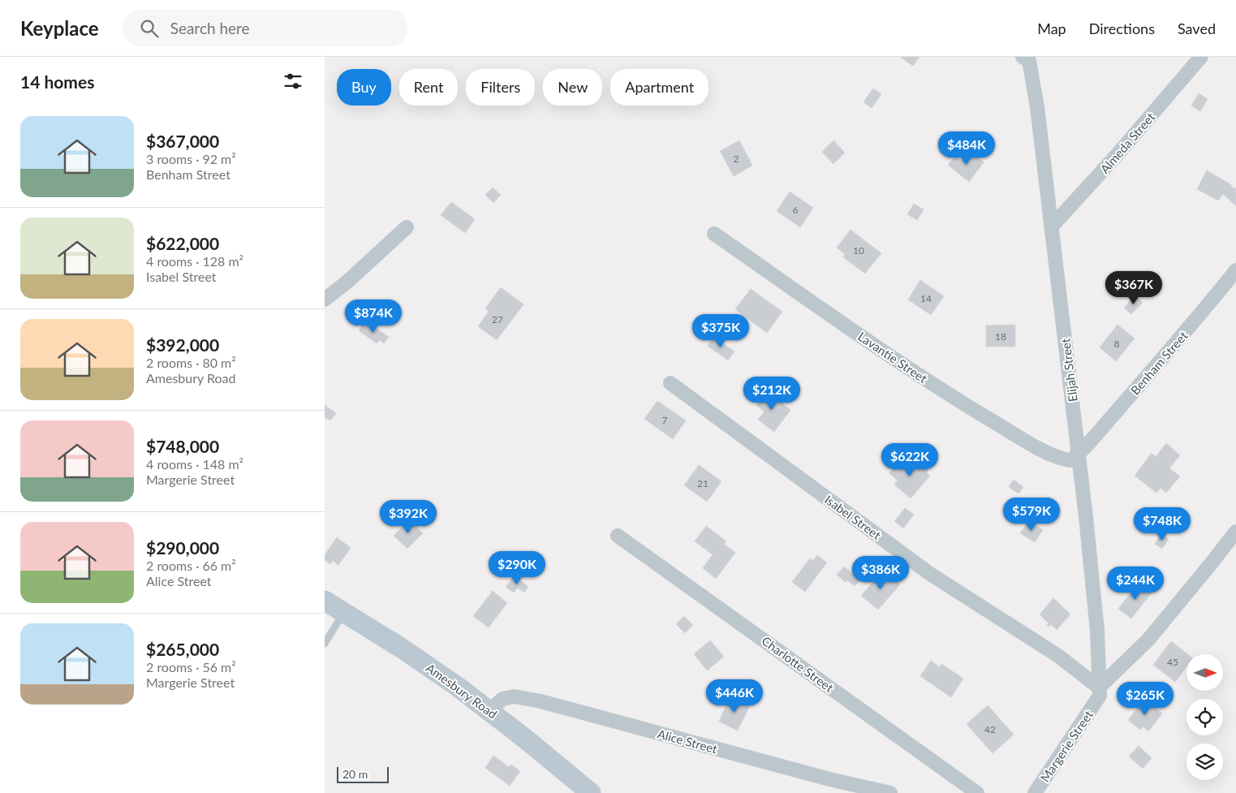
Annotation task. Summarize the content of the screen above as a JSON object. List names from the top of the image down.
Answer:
{
  "streets": {
    "main road": ["Amesbury Road"],
    "street": [
      "Almeda Street",
      "Lavantie Street",
      "Benham Street",
      "Elijah Street",
      "Isabel Street",
      "Charlotte Street",
      "Alice Street",
      "Margerie Street"
    ]
  },
  "crossings": [
    ["Almeda Street", "Elijah Street"],
    ["Lavantie Street", "Benham Street"],
    ["Lavantie Street", "Elijah Street"],
    ["Benham Street", "Elijah Street"],
    ["Elijah Street", "Isabel Street"],
    ["Elijah Street", "Margerie Street"],
    ["Isabel Street", "Margerie Street"],
    ["Amesbury Road", "Alice Street"]
  ],
  "house_numbers": [
    "2",
    "6",
    "10",
    "14",
    "27",
    "18",
    "8",
    "7",
    "21",
    "45",
    "42"
  ],
  "scale_bar": "20 m",
  "north": "right",
  "page": {
    "header": "Keyplace",
    "search": "Search here",
    "nav": ["Map", "Directions", "Saved"],
    "heading": "14 homes",
    "chip": [
      "Buy",
      "Rent",
      "Filters",
      "New",
      "Apartment"
    ],
    "list": [
      {
        "name": "$367,000",
        "note": "3 rooms · 92 m² · Benham Street"
      },
      {
        "name": "$622,000",
        "note": "4 rooms · 128 m² · Isabel Street"
      },
      {
        "name": "$392,000",
        "note": "2 rooms · 80 m² · Amesbury Road"
      },
      {
        "name": "$748,000",
        "note": "4 rooms · 148 m² · Margerie Street"
      },
      {
        "name": "$290,000",
        "note": "2 rooms · 66 m² · Alice Street"
      },
      {
        "name": "$265,000",
        "note": "2 rooms · 56 m² · Margerie Street"
      }
    ],
    "price": [
      "$484K",
      "$367K",
      "$874K",
      "$375K",
      "$212K",
      "$622K",
      "$579K",
      "$392K",
      "$748K",
      "$290K",
      "$386K",
      "$244K",
      "$446K",
      "$265K"
    ],
    "scale": "20 m"
  }
}
